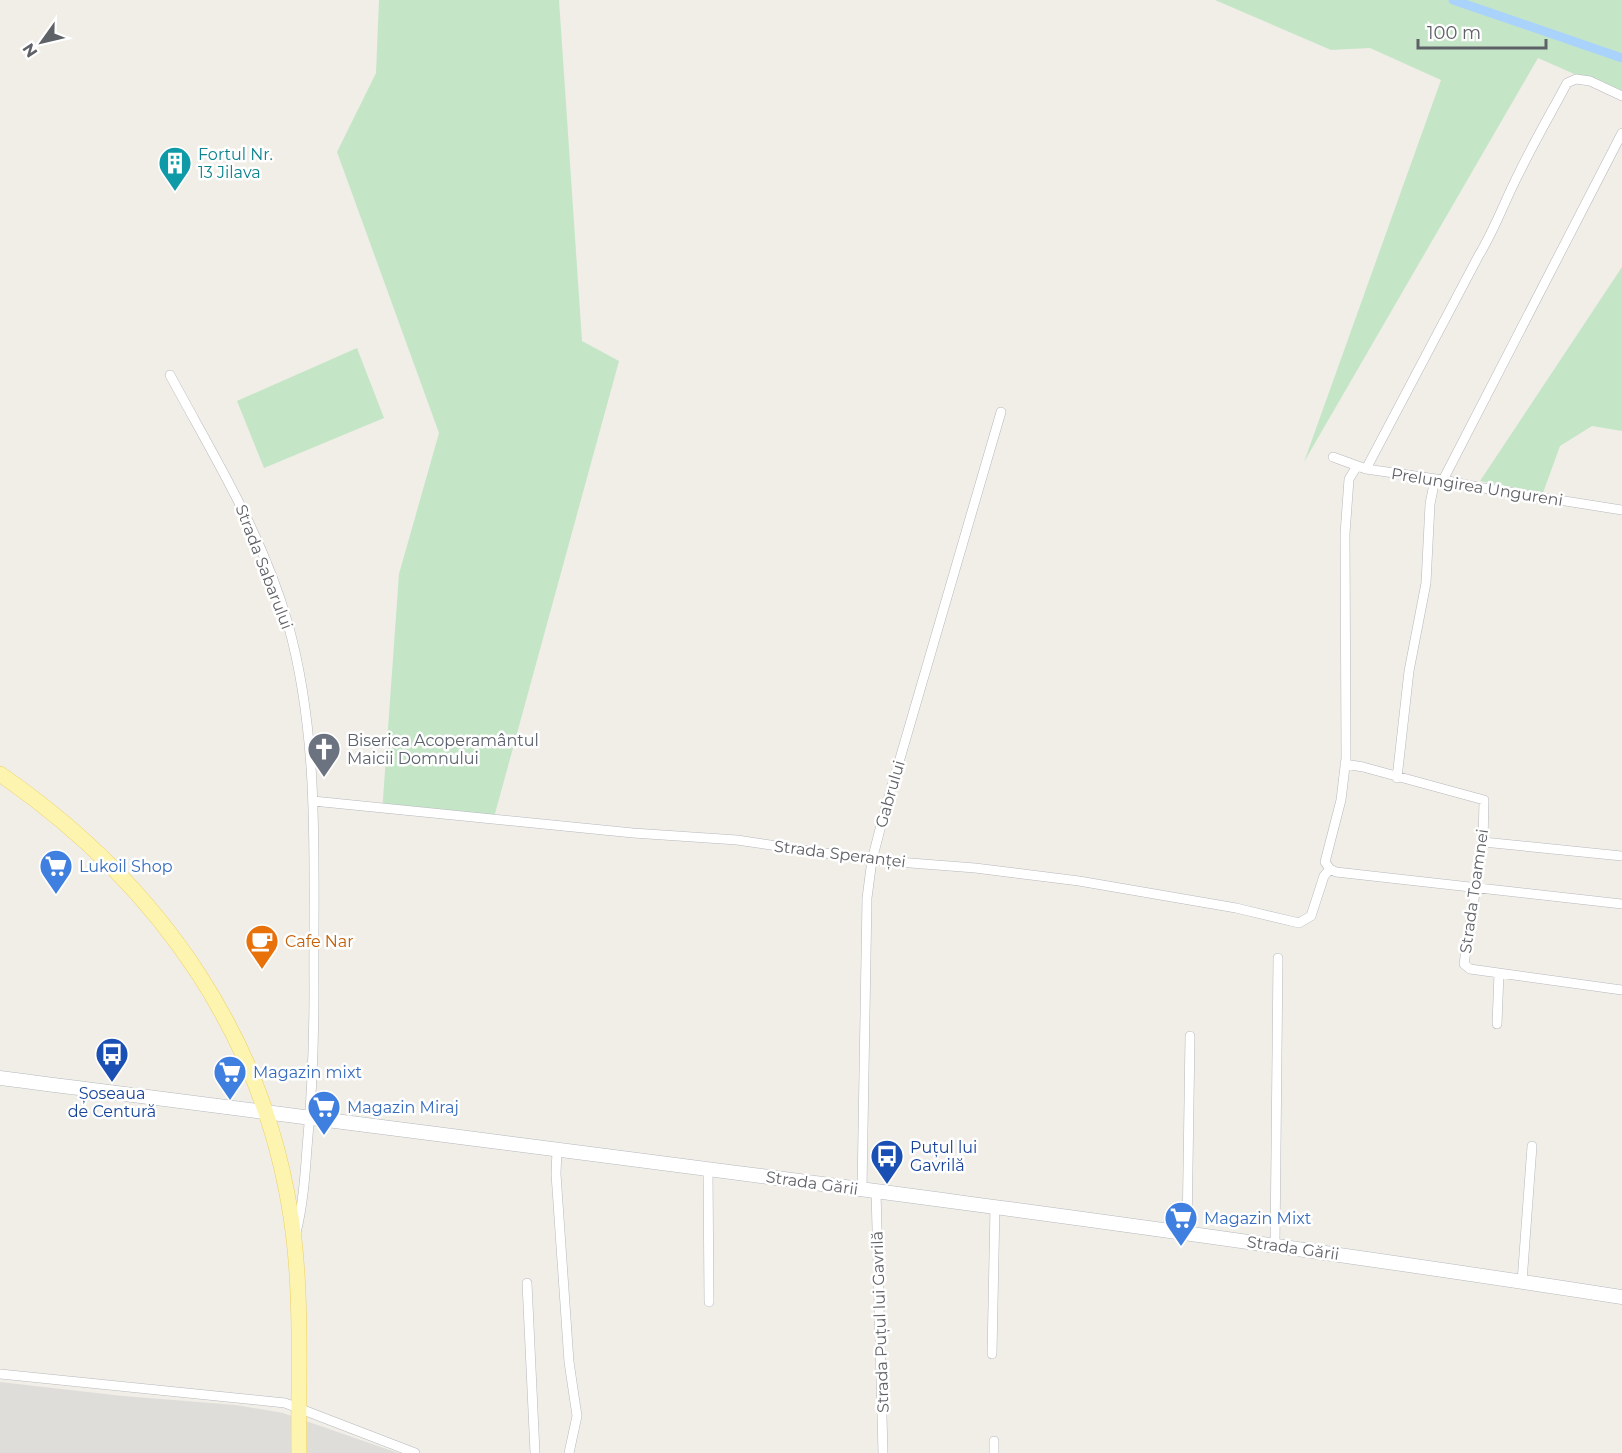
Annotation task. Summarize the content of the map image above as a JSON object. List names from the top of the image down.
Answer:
{
  "streets": {
    "main road": ["Strada Gării"],
    "street": [
      "Prelungirea Ungureni",
      "Strada Sabarului",
      "Gabrului",
      "Strada Speranței",
      "Strada Toamnei",
      "Strada Puțul lui Gavrilă"
    ]
  },
  "crossings": [
    ["Prelungirea Ungureni", "Strada Speranței"],
    ["Strada Sabarului", "Strada Speranței"],
    ["Strada Sabarului", "Strada Gării"],
    ["Gabrului", "Strada Speranței"],
    ["Gabrului", "Strada Gării"],
    ["Gabrului", "Strada Puțul lui Gavrilă"],
    ["Strada Speranței", "Strada Toamnei"],
    ["Strada Gării", "Strada Puțul lui Gavrilă"]
  ],
  "places": {
    "building": ["Fortul Nr. 13 Jilava"],
    "church": ["Biserica Acoperamântul Maicii Domnului"],
    "supermarket": [
      "Lukoil Shop",
      "Magazin mixt",
      "Magazin Miraj",
      "Magazin Mixt"
    ],
    "cafe": ["Cafe Nar"],
    "bus stop": ["Șoseaua de Centură", "Puțul lui Gavrilă"]
  },
  "scale_bar": "100 m",
  "north": "bottom left"
}
